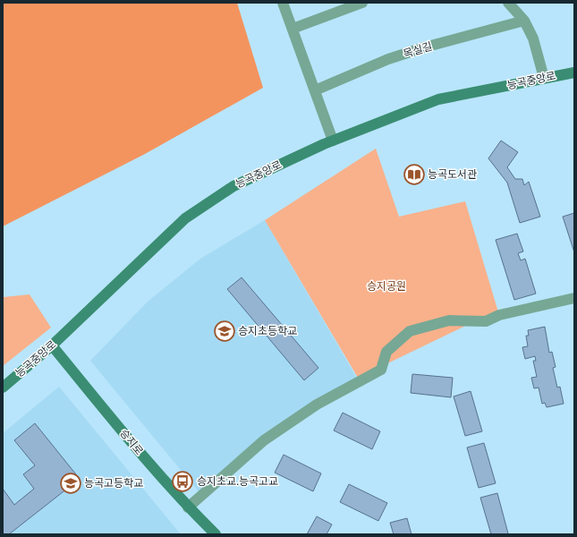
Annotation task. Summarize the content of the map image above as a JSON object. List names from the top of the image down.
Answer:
{
  "streets": {
    "street": ["목실길", "능곡중앙로", "승지로"]
  },
  "crossings": [
    ["능곡중앙로", "승지로"]
  ],
  "parks": ["승지공원"],
  "places": {
    "library": ["능곡도서관"],
    "school or university": ["승지초등학교", "능곡고등학교"],
    "bus stop": ["승지초교.능곡고교"]
  }
}
